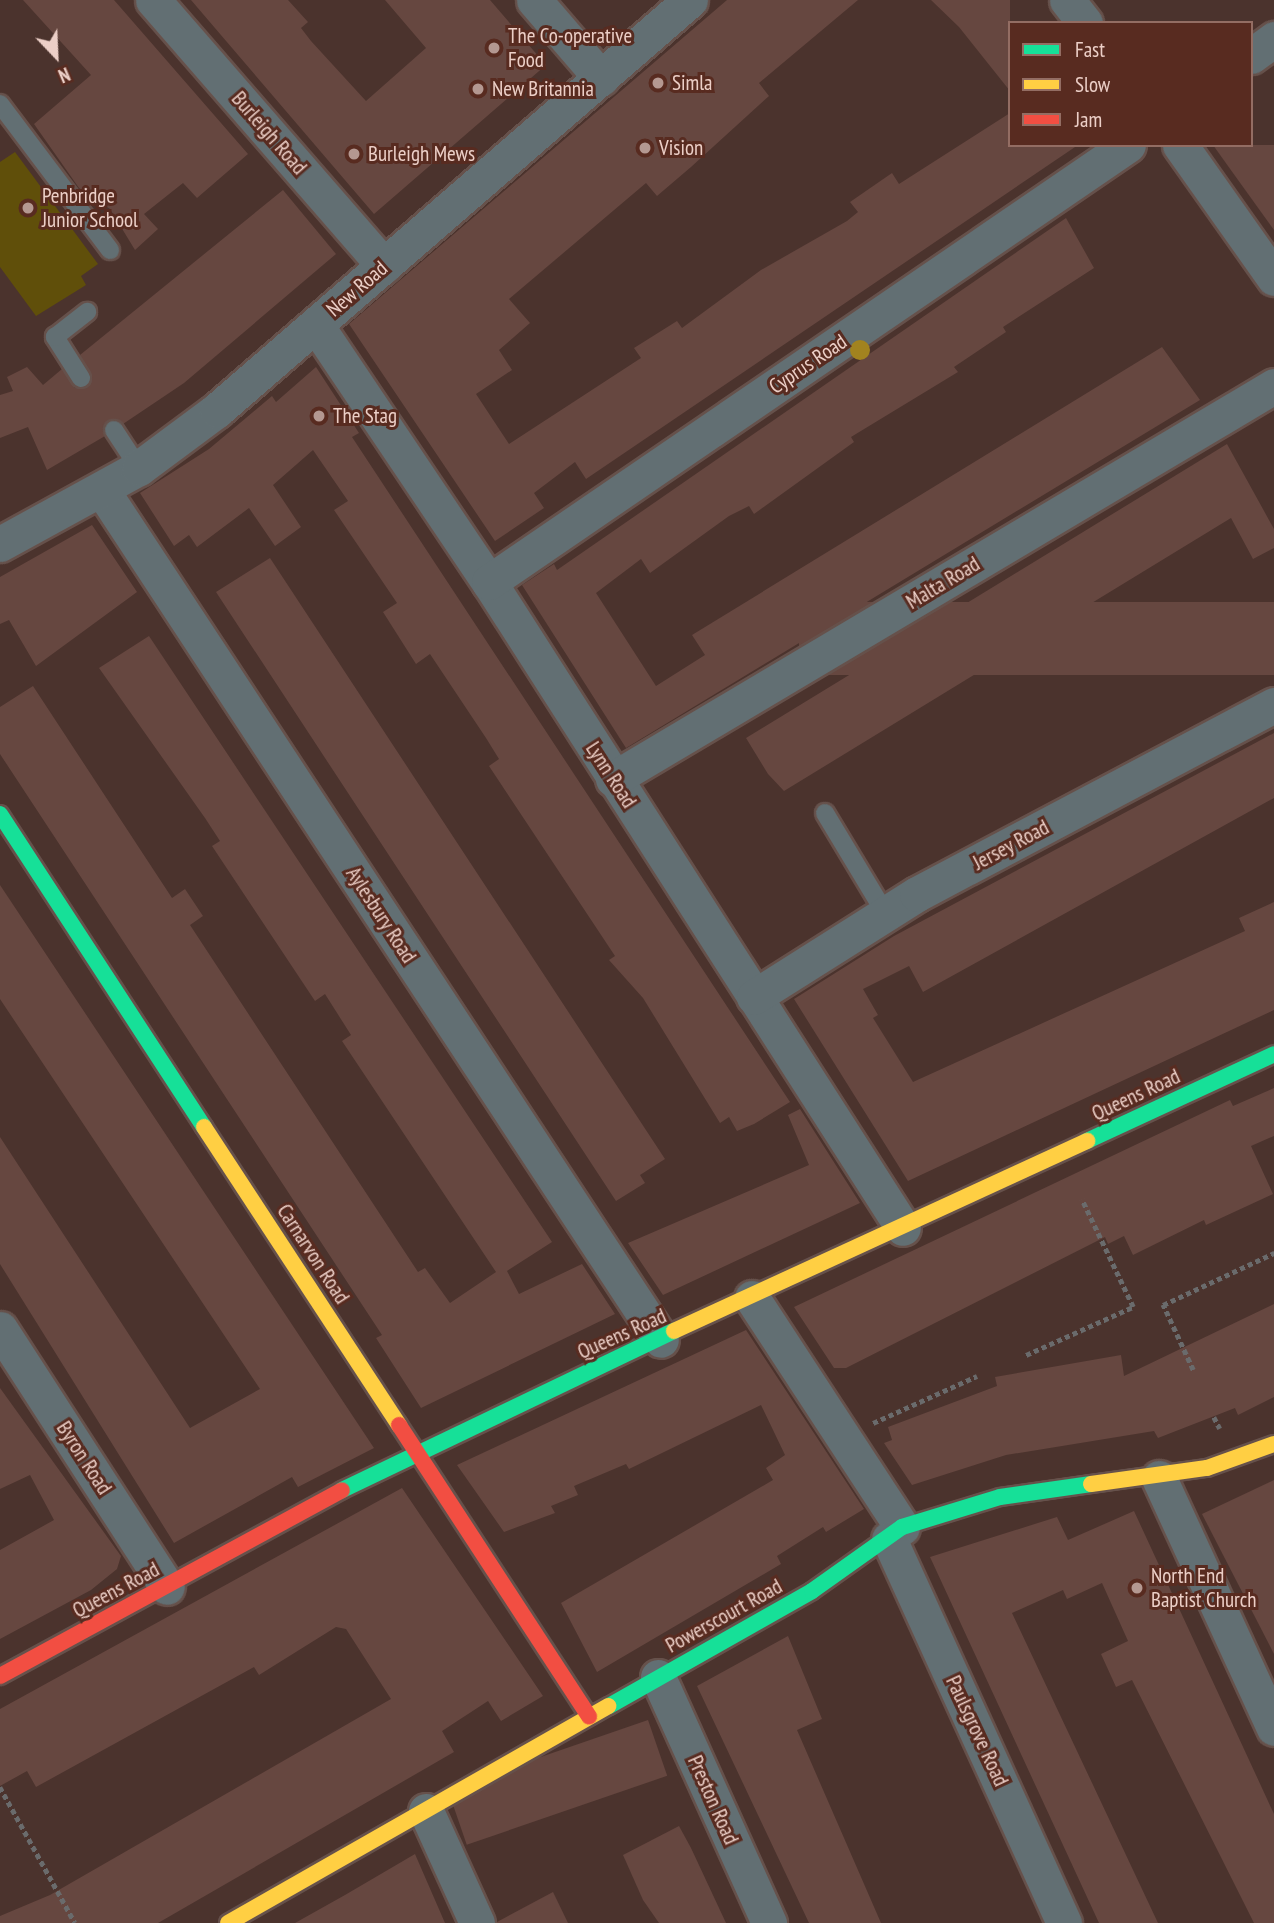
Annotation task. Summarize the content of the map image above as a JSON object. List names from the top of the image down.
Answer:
{
  "streets": {
    "street": [
      "Burleigh Road",
      "New Road",
      "Cyprus Road",
      "Malta Road",
      "Lynn Road",
      "Jersey Road",
      "Aylesbury Road",
      "Queens Road",
      "Carnarvon Road",
      "Byron Road",
      "Powerscourt Road",
      "Paulsgrove Road",
      "Preston Road"
    ]
  },
  "crossings": [
    ["Burleigh Road", "New Road"],
    ["New Road", "Lynn Road"],
    ["New Road", "Aylesbury Road"],
    ["Cyprus Road", "Lynn Road"],
    ["Malta Road", "Lynn Road"],
    ["Lynn Road", "Jersey Road"],
    ["Lynn Road", "Queens Road"],
    ["Aylesbury Road", "Queens Road"],
    ["Queens Road", "Carnarvon Road"],
    ["Queens Road", "Byron Road"],
    ["Queens Road", "Paulsgrove Road"],
    ["Carnarvon Road", "Powerscourt Road"],
    ["Powerscourt Road", "Paulsgrove Road"],
    ["Powerscourt Road", "Preston Road"]
  ],
  "places": [
    "The Co-operative Food",
    "Simla",
    "New Britannia",
    "Vision",
    "Burleigh Mews",
    "Penbridge Junior School",
    "The Stag",
    "North End Baptist Church"
  ],
  "legend": ["Fast", "Slow", "Jam"],
  "north": "bottom right"
}
